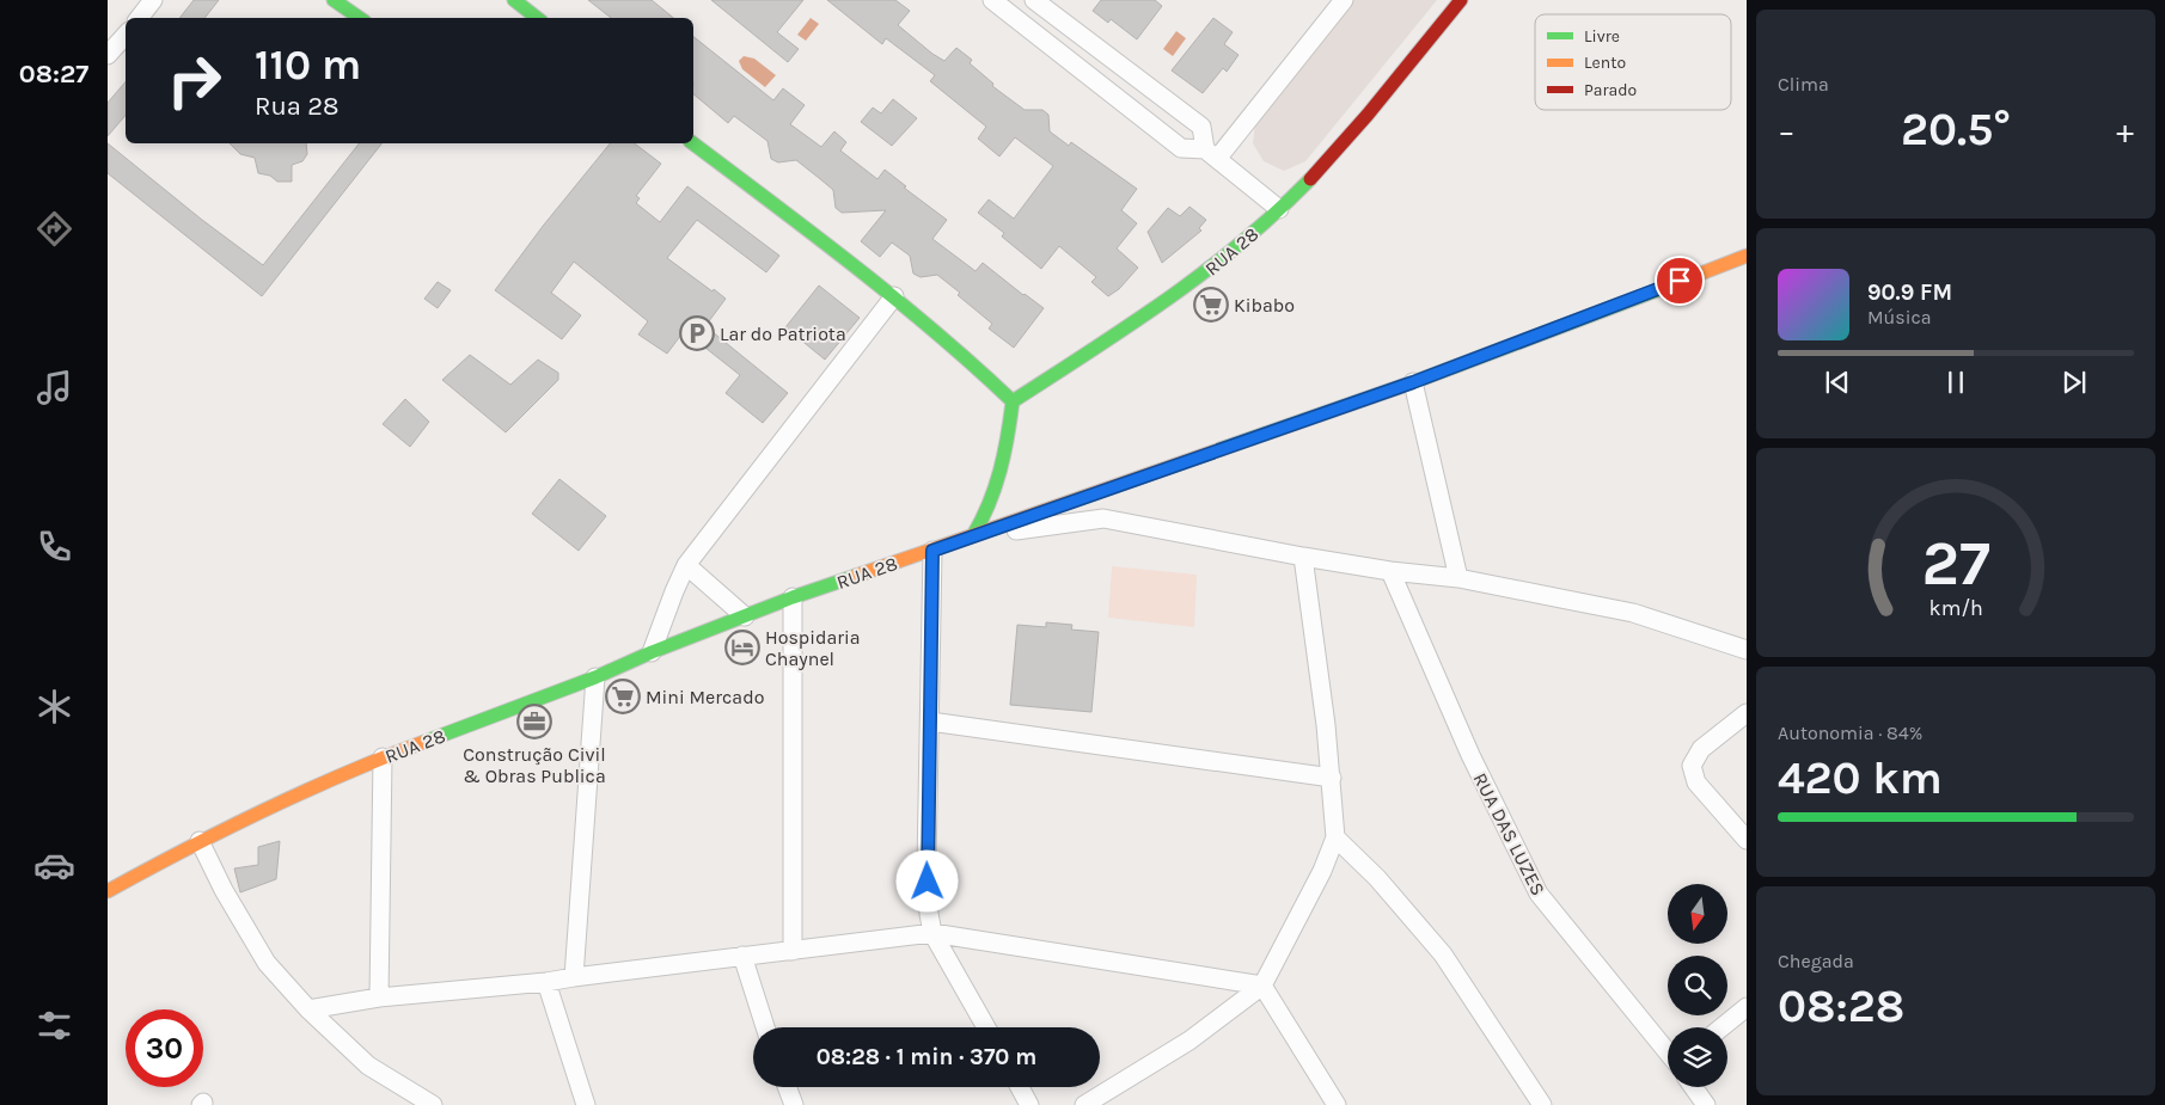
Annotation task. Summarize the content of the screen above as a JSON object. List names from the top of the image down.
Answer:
{
  "streets": {
    "street": ["RUA 28", "RUA DAS LUZES"]
  },
  "places": {
    "supermarket": ["Kibabo", "Mini Mercado"],
    "parking": ["Lar do Patriota"],
    "hotel": ["Hospidaria Chaynel"],
    "office": ["Construção Civil & Obras Publica"]
  },
  "legend": ["Livre", "Lento", "Parado"],
  "north": "bottom",
  "page": {
    "tabs": "08:27",
    "tile": [
      "Clima",
      ["Autonomia · 84%", "420 km"],
      ["Chegada", "08:28"]
    ],
    "turn": ["110 m", "Rua 28"],
    "heat": ["−", "20.5°", "+"],
    "song": ["90.9 FM", "Música"],
    "limit": "30",
    "trip": "08:28 · 1 min · 370 m",
    "gauge": ["27", "km/h"]
  }
}
